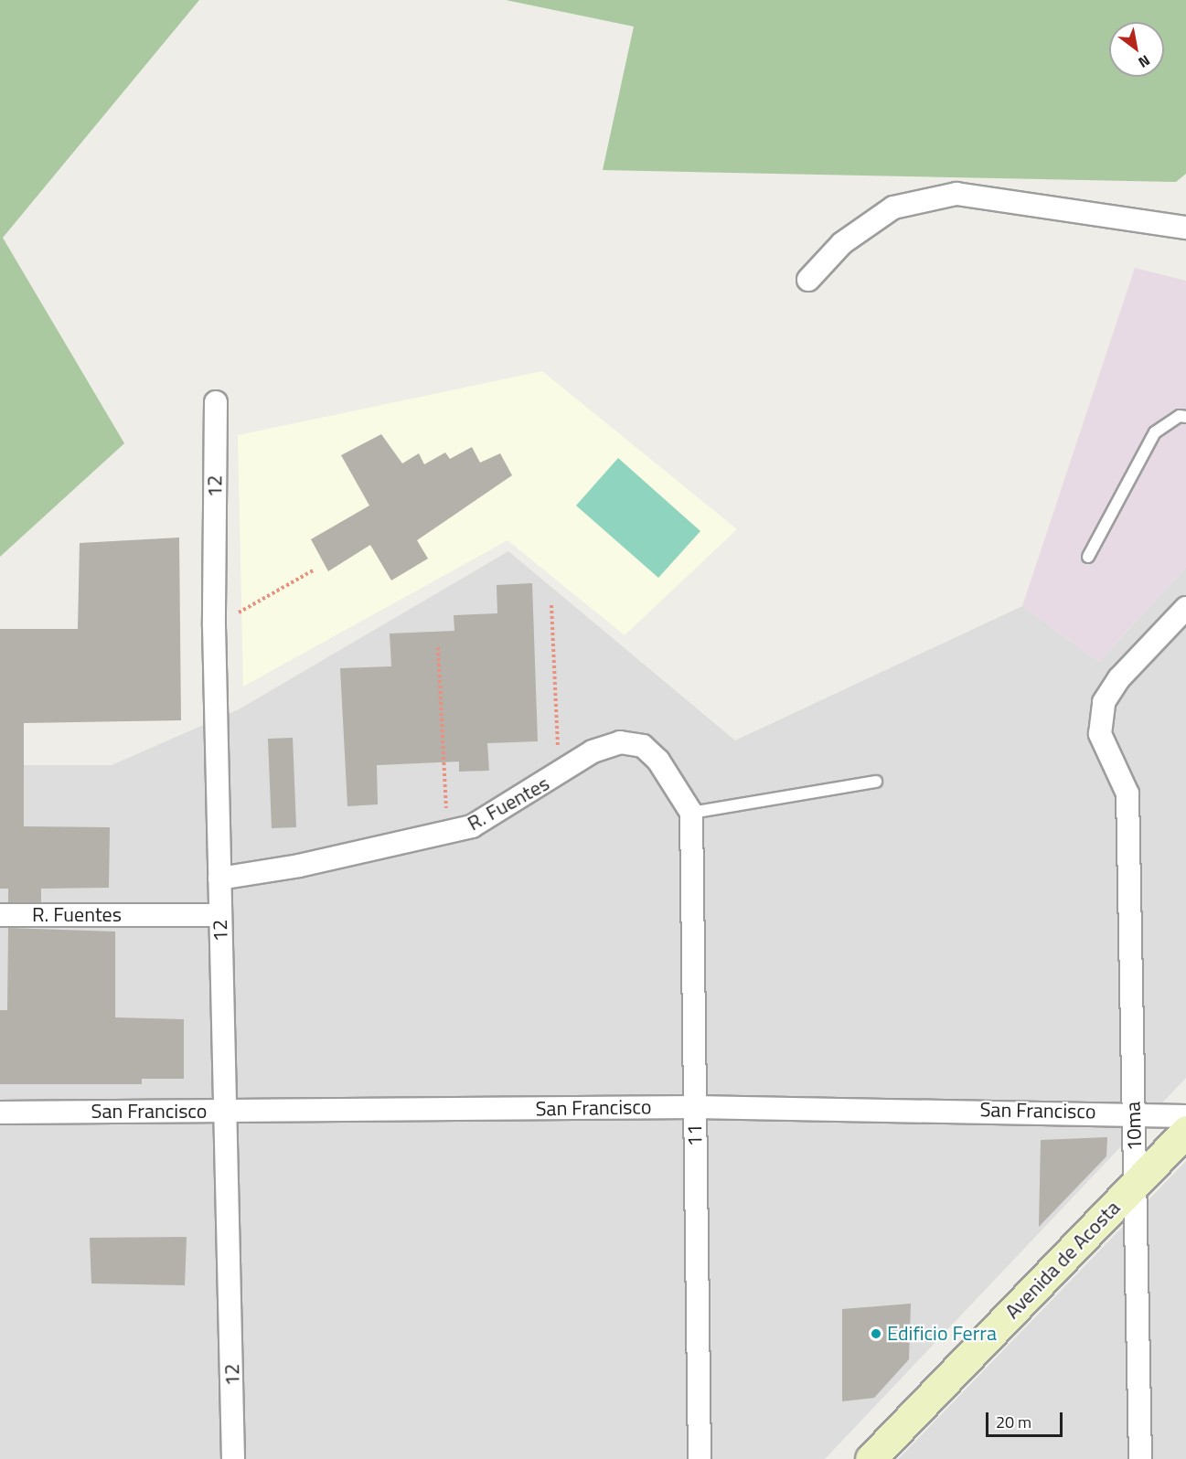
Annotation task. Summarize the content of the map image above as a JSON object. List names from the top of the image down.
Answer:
{
  "streets": {
    "main road": ["Avenida de Acosta"],
    "street": [
      "12",
      "R. Fuentes",
      "San Francisco",
      "10ma",
      "11"
    ]
  },
  "crossings": [
    ["12", "R. Fuentes"],
    ["12", "San Francisco"],
    ["R. Fuentes", "11"],
    ["San Francisco", "10ma"],
    ["San Francisco", "11"],
    ["10ma", "Avenida de Acosta"]
  ],
  "places": ["Edificio Ferra"],
  "scale_bar": "20 m",
  "north": "bottom right"
}
